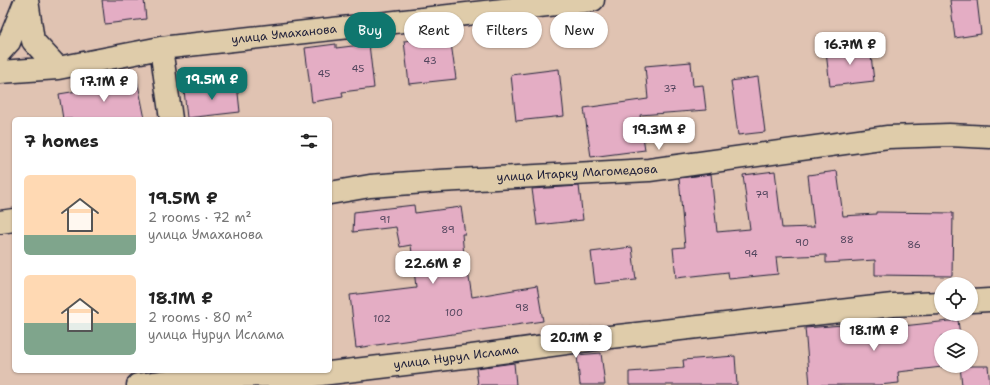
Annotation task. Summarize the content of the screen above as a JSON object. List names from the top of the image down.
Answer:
{
  "streets": {
    "street": ["улица Умаханова", "улица Итарку Магомедова", "улица Нурул Ислама"]
  },
  "house_numbers": [
    "43",
    "45",
    "45",
    "37",
    "79",
    "91",
    "89",
    "88",
    "90",
    "86",
    "94",
    "98",
    "100",
    "102"
  ],
  "page": {
    "chip": [
      "Buy",
      "Rent",
      "Filters",
      "New"
    ],
    "price": [
      "16.7M ₽",
      "19.5M ₽",
      "17.1M ₽",
      "19.3M ₽",
      "22.6M ₽",
      "18.1M ₽",
      "20.1M ₽"
    ],
    "heading": "7 homes",
    "list": [
      {
        "name": "19.5M ₽",
        "note": "2 rooms · 72 m² · улица Умаханова"
      },
      {
        "name": "18.1M ₽",
        "note": "2 rooms · 80 m² · улица Нурул Ислама"
      }
    ]
  }
}
